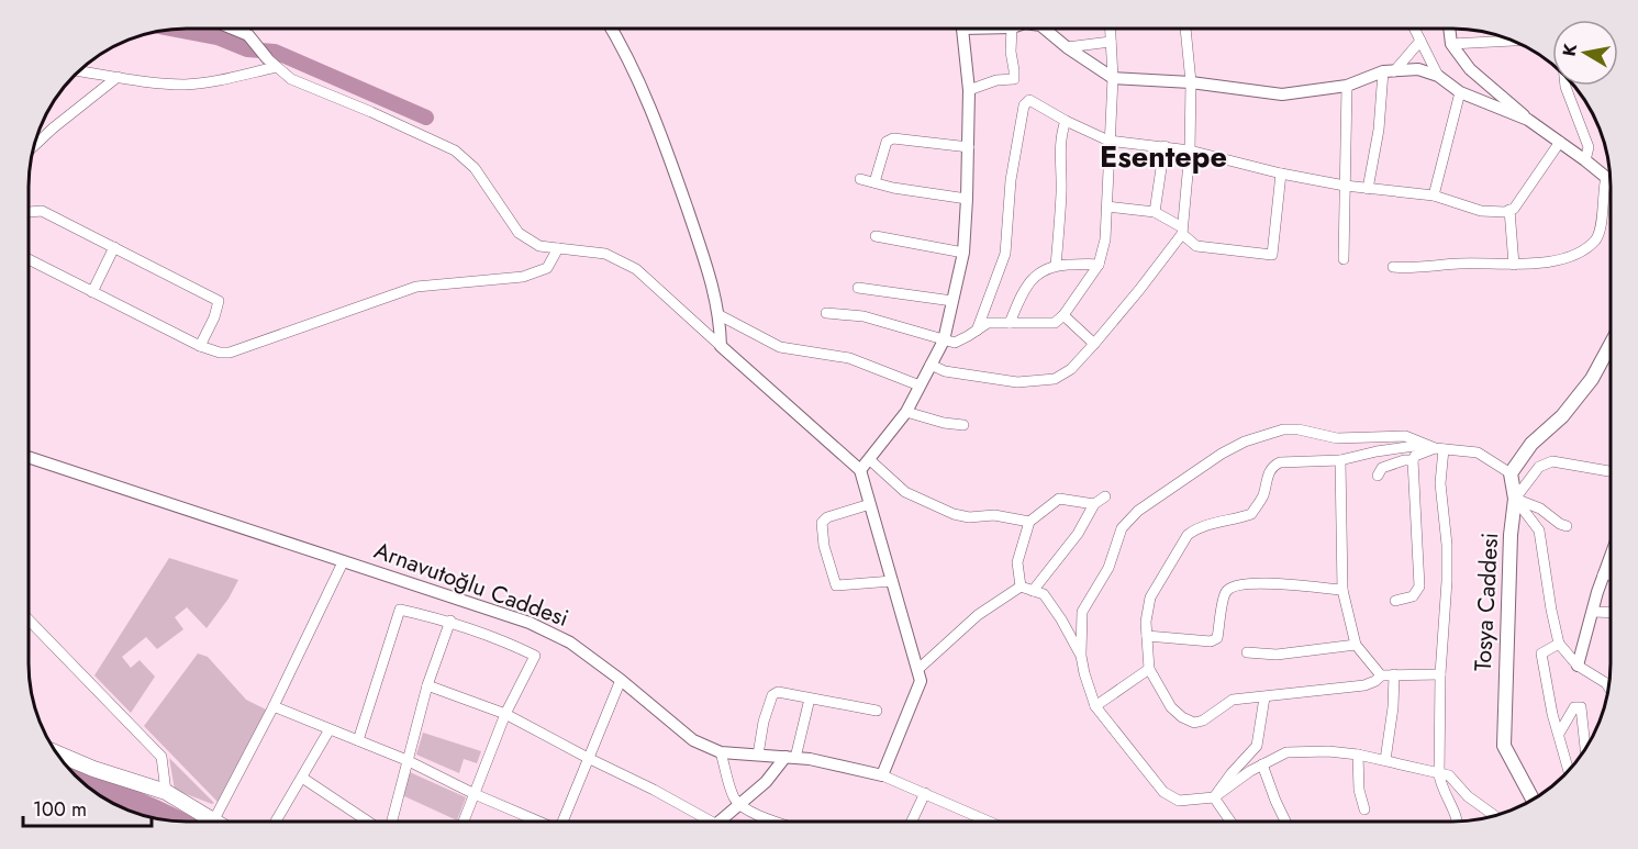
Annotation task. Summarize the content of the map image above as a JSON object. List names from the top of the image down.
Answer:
{
  "streets": {
    "main road": ["Tosya Caddesi"],
    "street": ["Arnavutoğlu Caddesi"]
  },
  "districts": ["Esentepe"],
  "scale_bar": "100 m",
  "north": "left"
}
